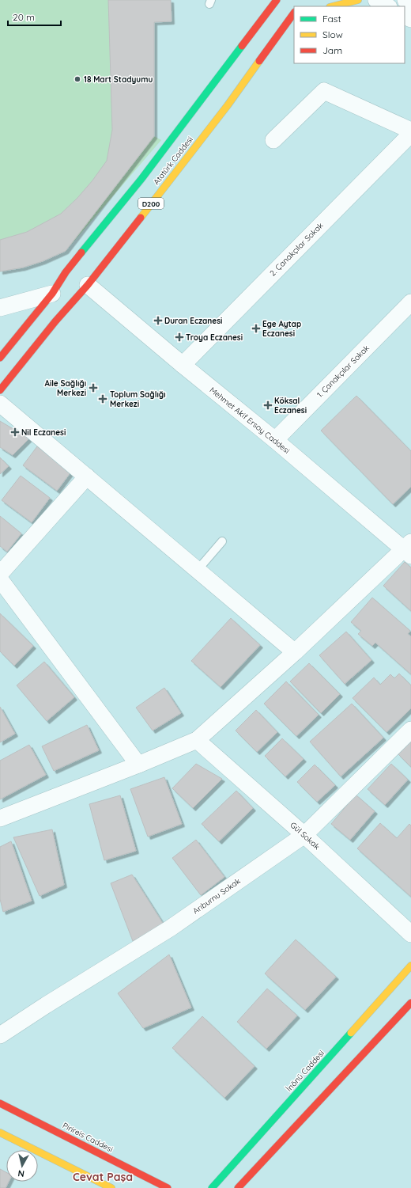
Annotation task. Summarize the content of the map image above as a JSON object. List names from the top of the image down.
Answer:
{
  "streets": {
    "main road": [
      "Atatürk Caddesi",
      "D200",
      "İnönü Caddesi",
      "Pirireis Caddesi"
    ],
    "street": [
      "2. Çanakçılar Sokak",
      "1. Çanakçılar Sokak",
      "Mehmet Akif Ersoy Caddesi",
      "Gül Sokak",
      "Arıburnu Sokak"
    ]
  },
  "crossings": [
    ["Atatürk Caddesi", "Mehmet Akif Ersoy Caddesi"],
    ["2. Çanakçılar Sokak", "Mehmet Akif Ersoy Caddesi"],
    ["1. Çanakçılar Sokak", "Mehmet Akif Ersoy Caddesi"],
    ["Gül Sokak", "Arıburnu Sokak"]
  ],
  "districts": ["Cevat Paşa"],
  "places": {
    "other": ["18 Mart Stadyumu"],
    "health": [
      "Duran Eczanesi",
      "Ege Aytap Eczanesi",
      "Troya Eczanesi",
      "Aile Sağlığı Merkezi",
      "Toplum Sağlığı Merkezi",
      "Köksal Eczanesi",
      "Nil Eczanesi"
    ]
  },
  "legend": ["Fast", "Slow", "Jam"],
  "scale_bar": "20 m",
  "north": "bottom"
}
